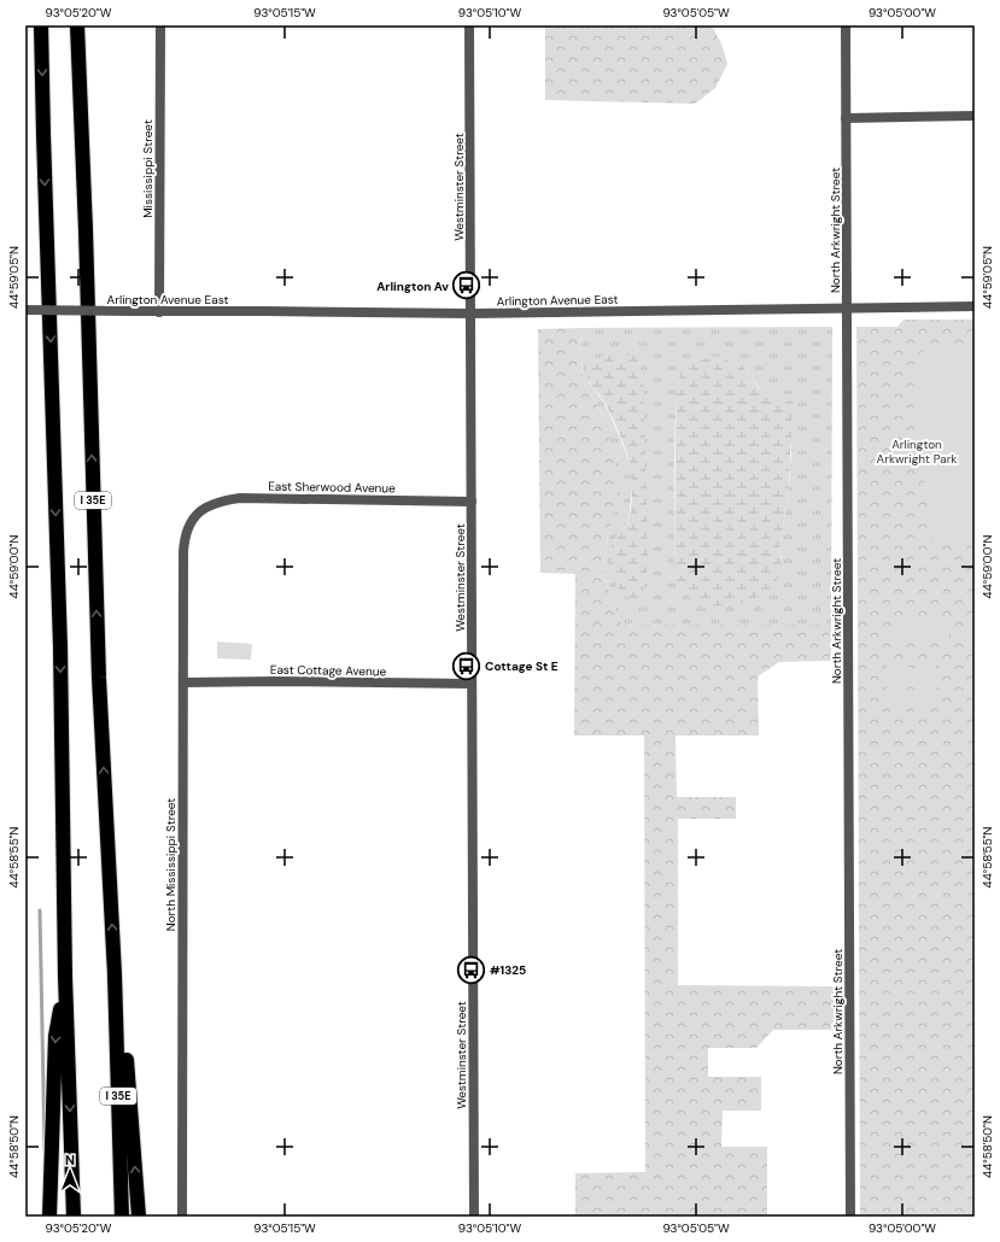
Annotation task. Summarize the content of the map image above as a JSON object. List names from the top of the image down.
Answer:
{
  "streets": {
    "highway": ["I 35E"],
    "street": [
      "Mississippi Street",
      "Westminster Street",
      "North Arkwright Street",
      "Arlington Avenue East",
      "East Sherwood Avenue",
      "East Cottage Avenue",
      "North Mississippi Street"
    ]
  },
  "crossings": [
    ["Mississippi Street", "Arlington Avenue East"],
    ["Westminster Street", "Arlington Avenue East"],
    ["Westminster Street", "East Sherwood Avenue"],
    ["Westminster Street", "East Cottage Avenue"],
    ["North Arkwright Street", "Arlington Avenue East"],
    ["East Sherwood Avenue", "North Mississippi Street"],
    ["East Cottage Avenue", "North Mississippi Street"]
  ],
  "parks": ["Arlington Arkwright Park"],
  "places": {
    "bus stop": ["Arlington Av", "Cottage St E", "#1325"]
  },
  "north": "top",
  "coordinates": [
    "93°05'20\"W",
    "93°05'15\"W",
    "93°05'10\"W",
    "93°05'05\"W",
    "93°05'00\"W",
    "44°59'05\"N",
    "44°59'00\"N",
    "44°58'55\"N",
    "44°58'50\"N"
  ]
}
